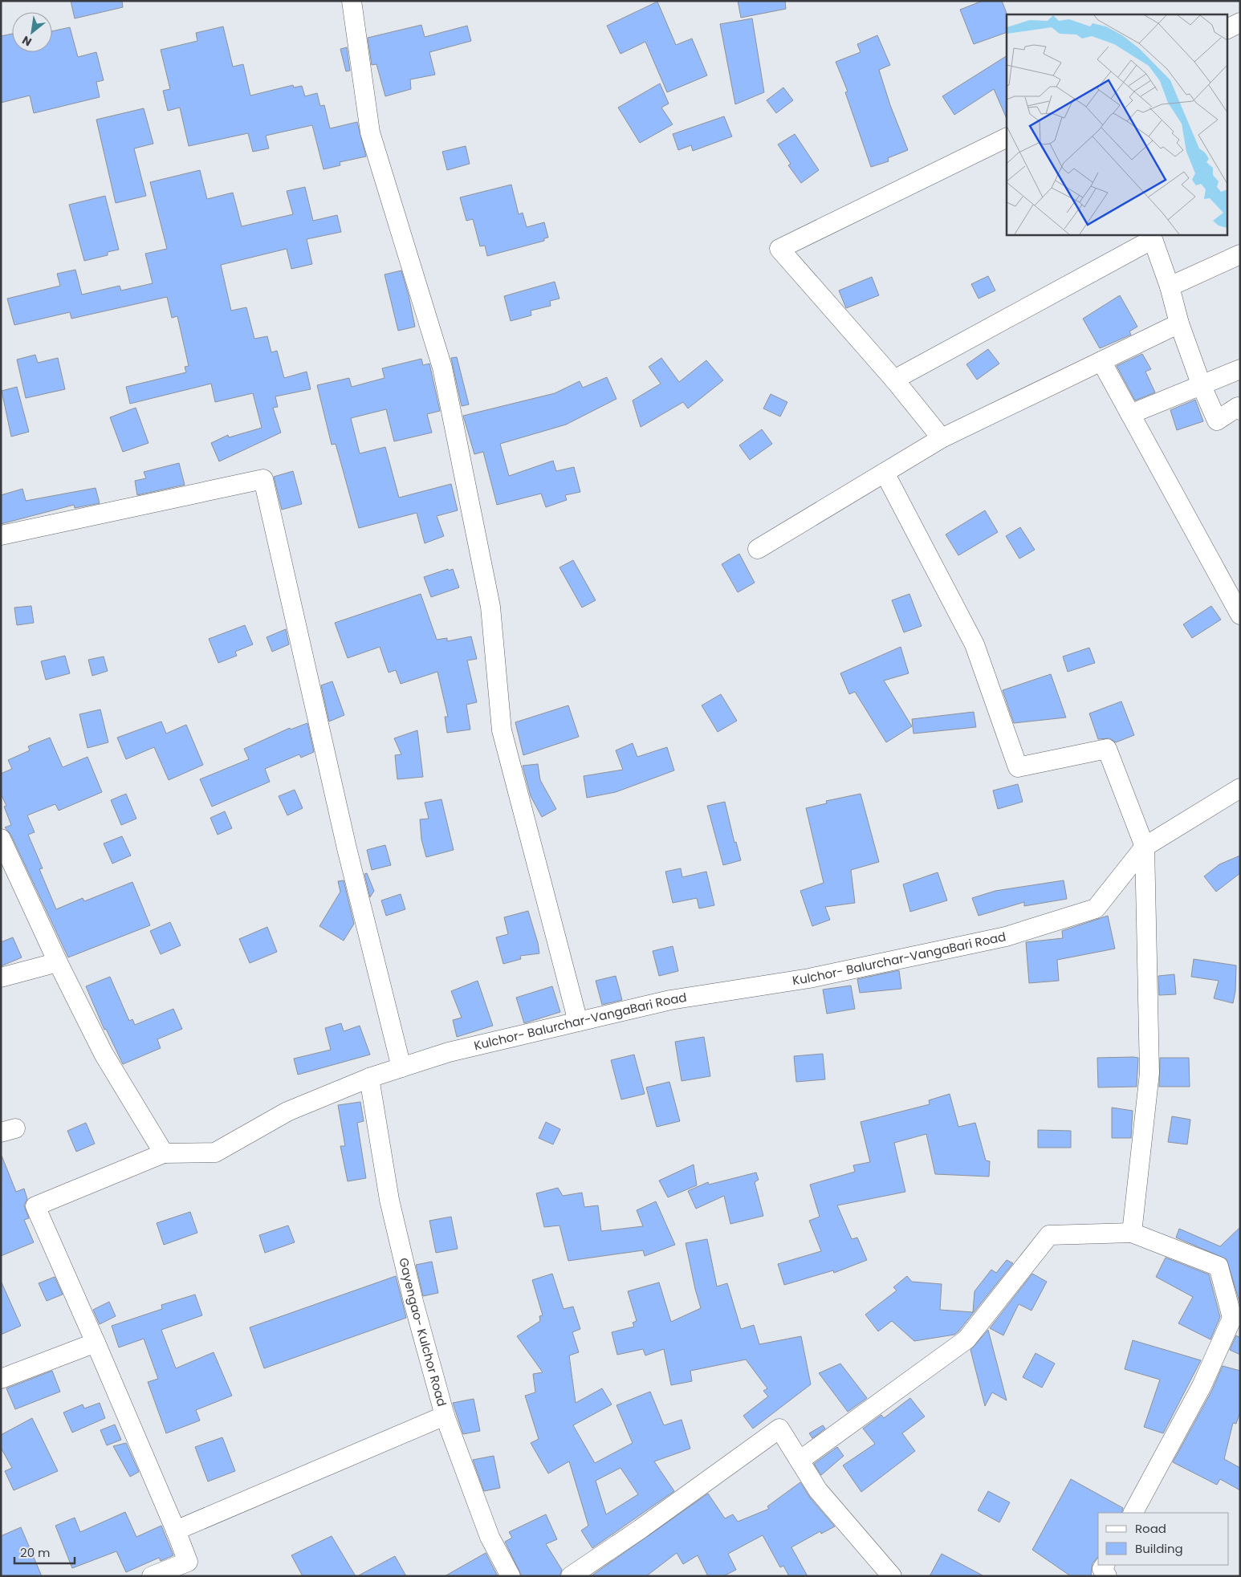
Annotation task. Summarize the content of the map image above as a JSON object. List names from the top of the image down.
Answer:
{
  "streets": {
    "street": ["Kulchor- Balurchar-VangaBari Road", "Gayengao- Kulchor Road"]
  },
  "crossings": [
    ["Kulchor- Balurchar-VangaBari Road", "Gayengao- Kulchor Road"]
  ],
  "legend": ["Road", "Building"],
  "scale_bar": "20 m",
  "north": "bottom left"
}
